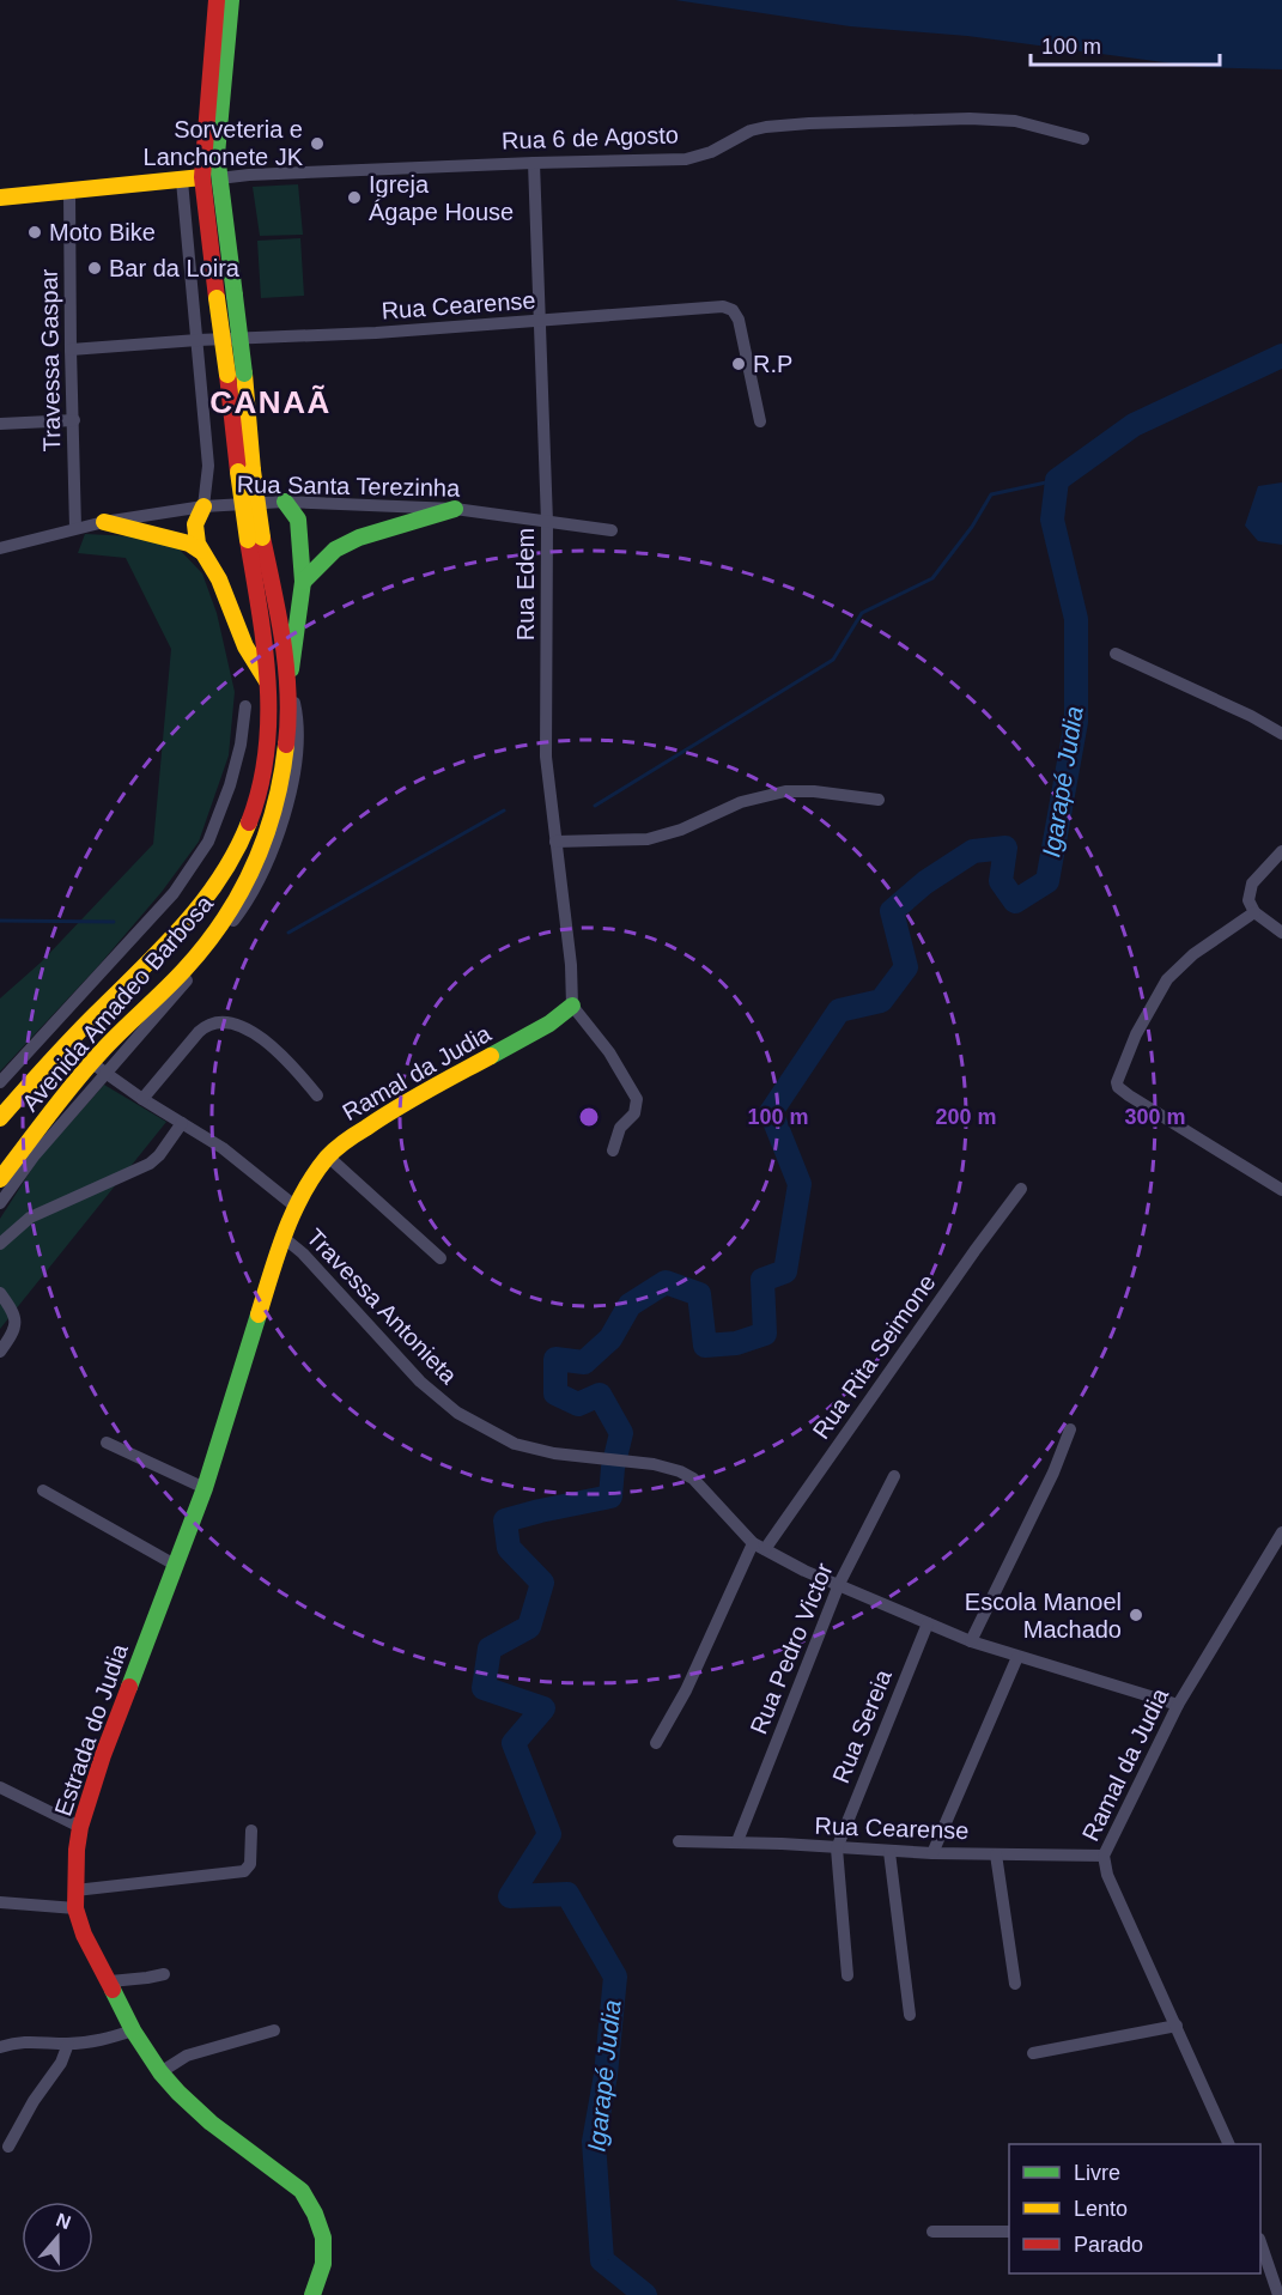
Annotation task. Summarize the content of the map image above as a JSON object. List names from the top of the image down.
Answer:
{
  "streets": {
    "main road": [
      "Rua 6 de Agosto",
      "Avenida Amadeo Barbosa",
      "Ramal da Judia",
      "Estrada do Judia"
    ],
    "street": [
      "Rua Cearense",
      "Travessa Gaspar",
      "Rua Santa Terezinha",
      "Rua Edem",
      "Travessa Antonieta",
      "Rua Rita Seimone",
      "Rua Pedro Victor",
      "Rua Sereia"
    ]
  },
  "crossings": [
    ["Rua 6 de Agosto", "Travessa Gaspar"],
    ["Rua 6 de Agosto", "Rua Edem"],
    ["Rua 6 de Agosto", "Avenida Amadeo Barbosa"],
    ["Rua Cearense", "Travessa Gaspar"],
    ["Rua Cearense", "Rua Edem"],
    ["Rua Cearense", "Ramal da Judia"],
    ["Rua Cearense", "Rua Pedro Victor"],
    ["Rua Cearense", "Rua Sereia"],
    ["Travessa Gaspar", "Rua Santa Terezinha"],
    ["Rua Santa Terezinha", "Rua Edem"],
    ["Rua Edem", "Ramal da Judia"],
    ["Ramal da Judia", "Travessa Antonieta"],
    ["Ramal da Judia", "Estrada do Judia"],
    ["Travessa Antonieta", "Rua Rita Seimone"],
    ["Travessa Antonieta", "Rua Pedro Victor"],
    ["Travessa Antonieta", "Rua Sereia"],
    ["Travessa Antonieta", "Estrada do Judia"]
  ],
  "districts": ["CANAÃ"],
  "water": ["Igarapé Judia"],
  "places": [
    "Sorveteria e Lanchonete JK",
    "Igreja Ágape House",
    "Moto Bike",
    "Bar da Loira",
    "R.P",
    "Escola Manoel Machado"
  ],
  "legend": ["Livre", "Lento", "Parado"],
  "scale_bar": "100 m",
  "north": "top",
  "rings": ["100 m", "200 m", "300 m"]
}
